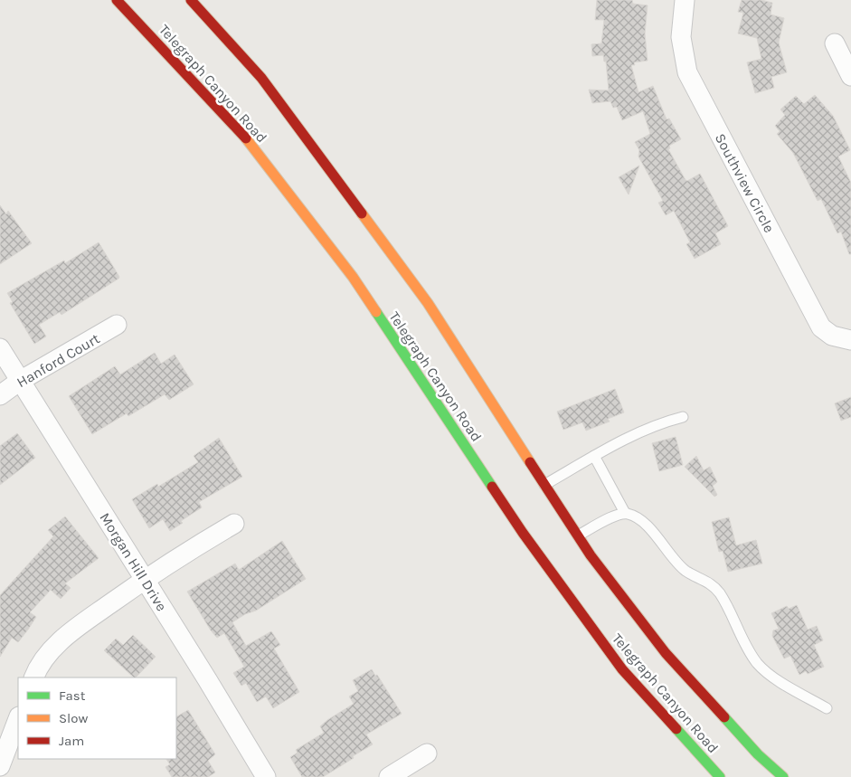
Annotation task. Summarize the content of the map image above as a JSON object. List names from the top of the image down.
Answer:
{
  "streets": {
    "main road": ["Telegraph Canyon Road"],
    "street": ["Southview Circle", "Hanford Court", "Morgan Hill Drive"]
  },
  "crossings": [
    ["Hanford Court", "Morgan Hill Drive"]
  ],
  "legend": ["Fast", "Slow", "Jam"]
}
